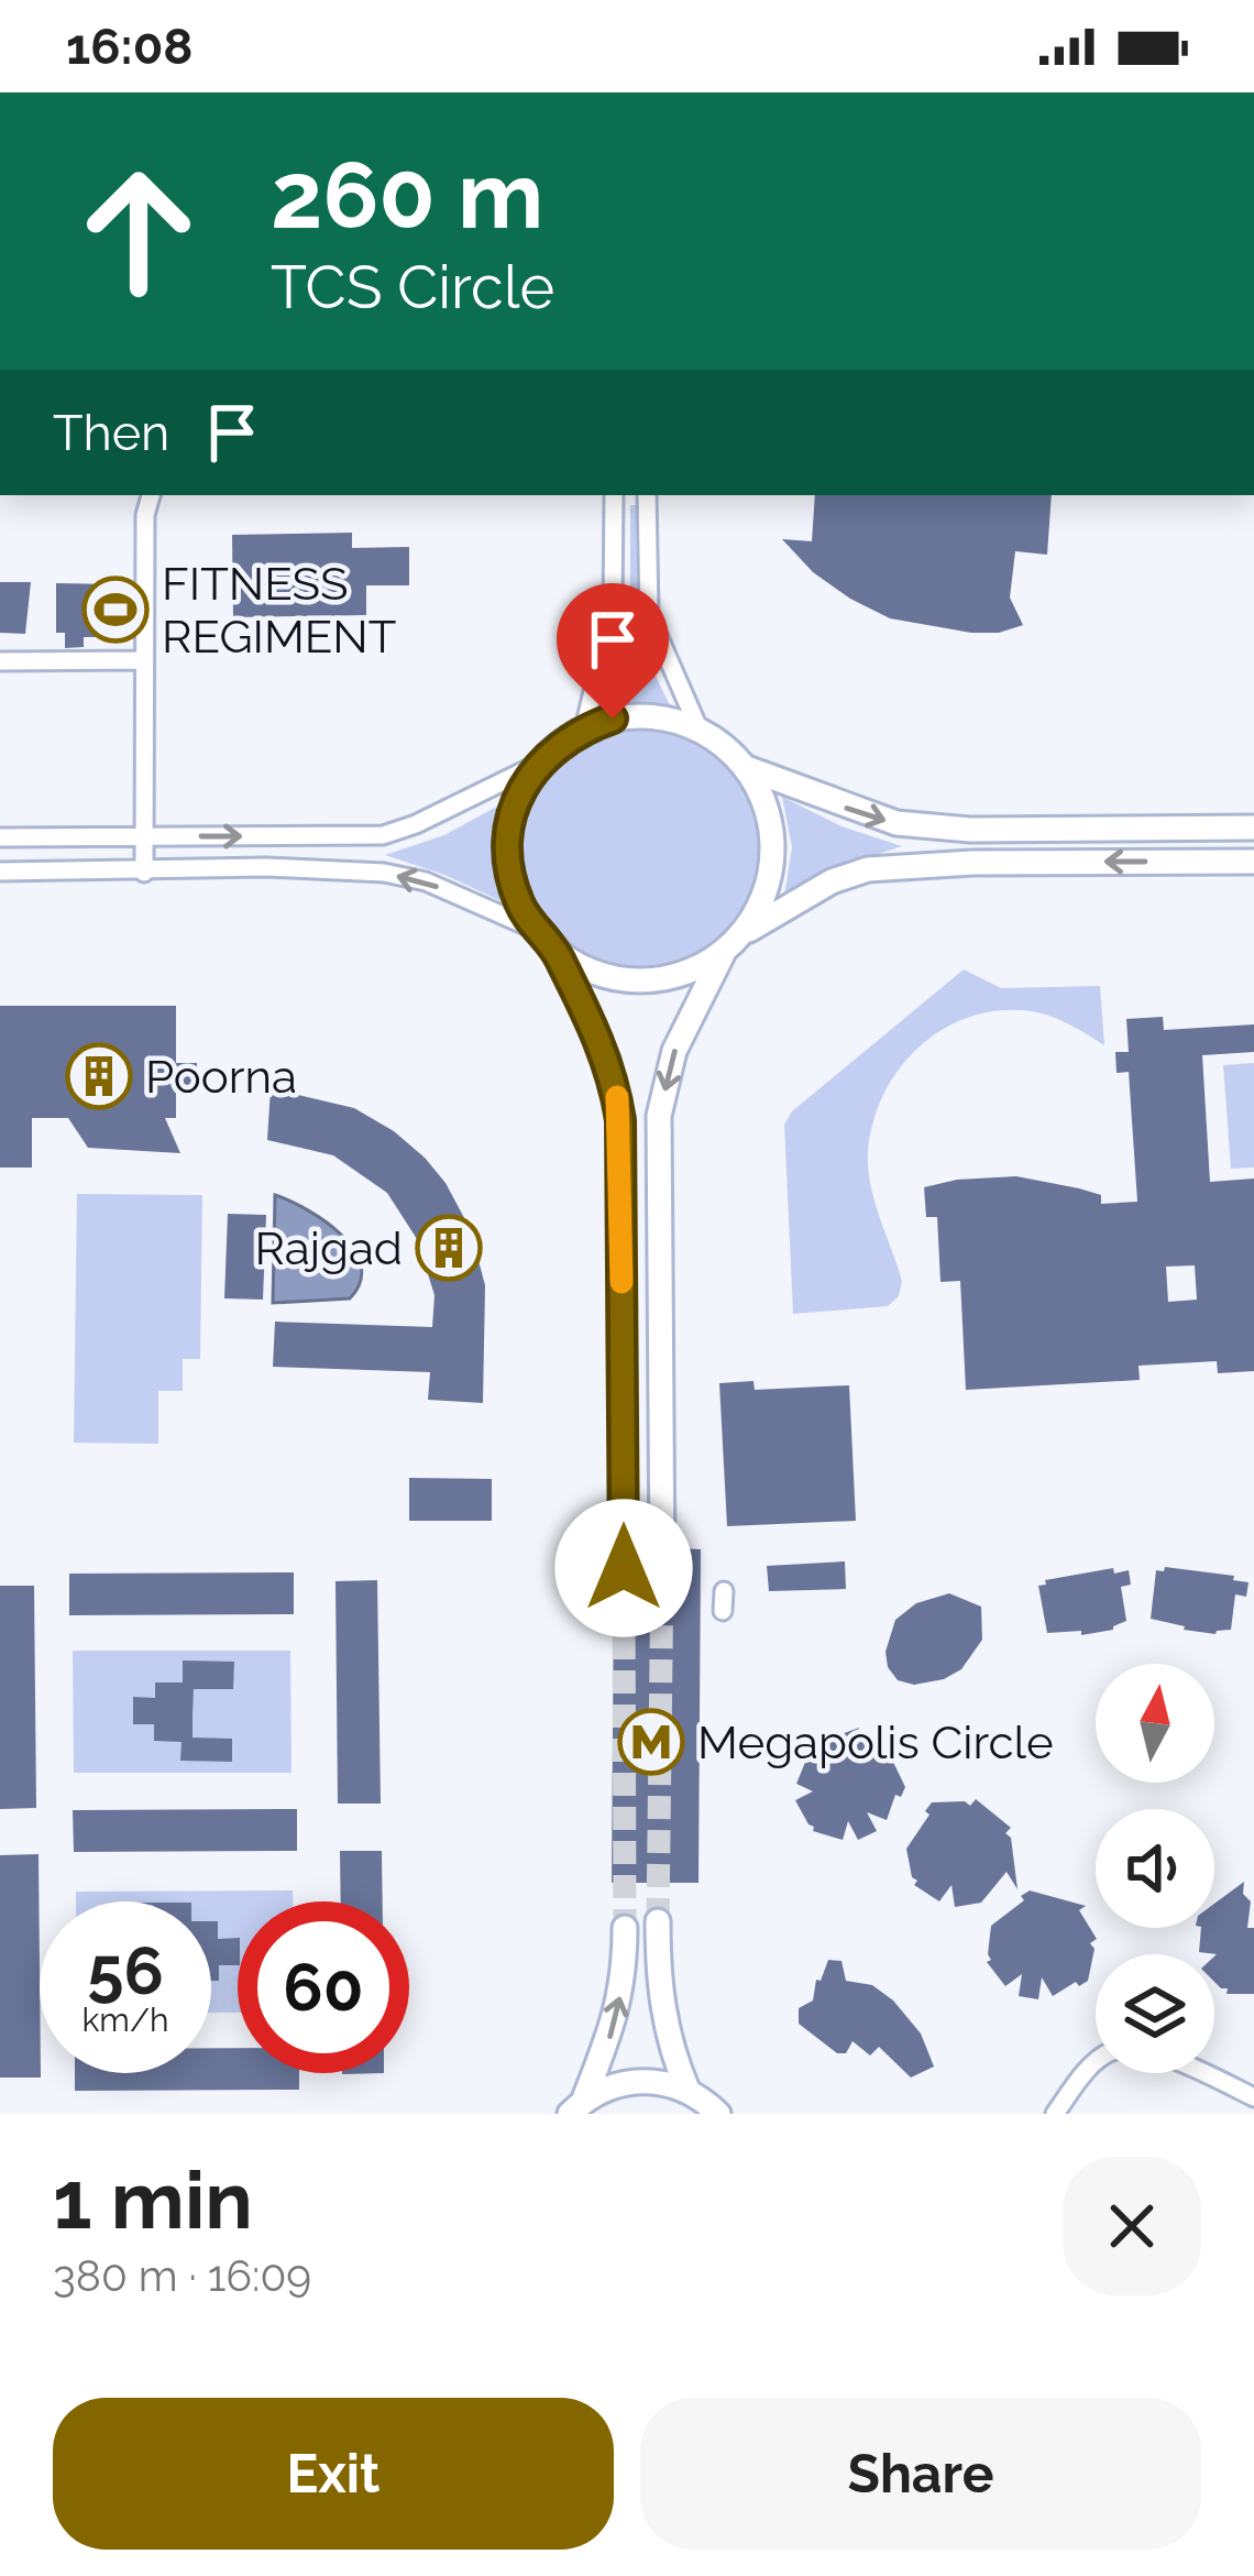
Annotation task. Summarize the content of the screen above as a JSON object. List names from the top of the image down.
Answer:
{
  "places": {
    "sports": ["FITNESS REGIMENT"],
    "building": ["Poorna", "Rajgad"],
    "metro station": ["Megapolis Circle"]
  },
  "north": "top",
  "page": {
    "status": "16:08",
    "turn": ["260 m", "TCS Circle"],
    "then": "Then",
    "speed": "56 km/h",
    "limit": "60",
    "heading": ["1 min", "380 m · 16:09"],
    "buttons": ["Exit", "Share"]
  }
}
